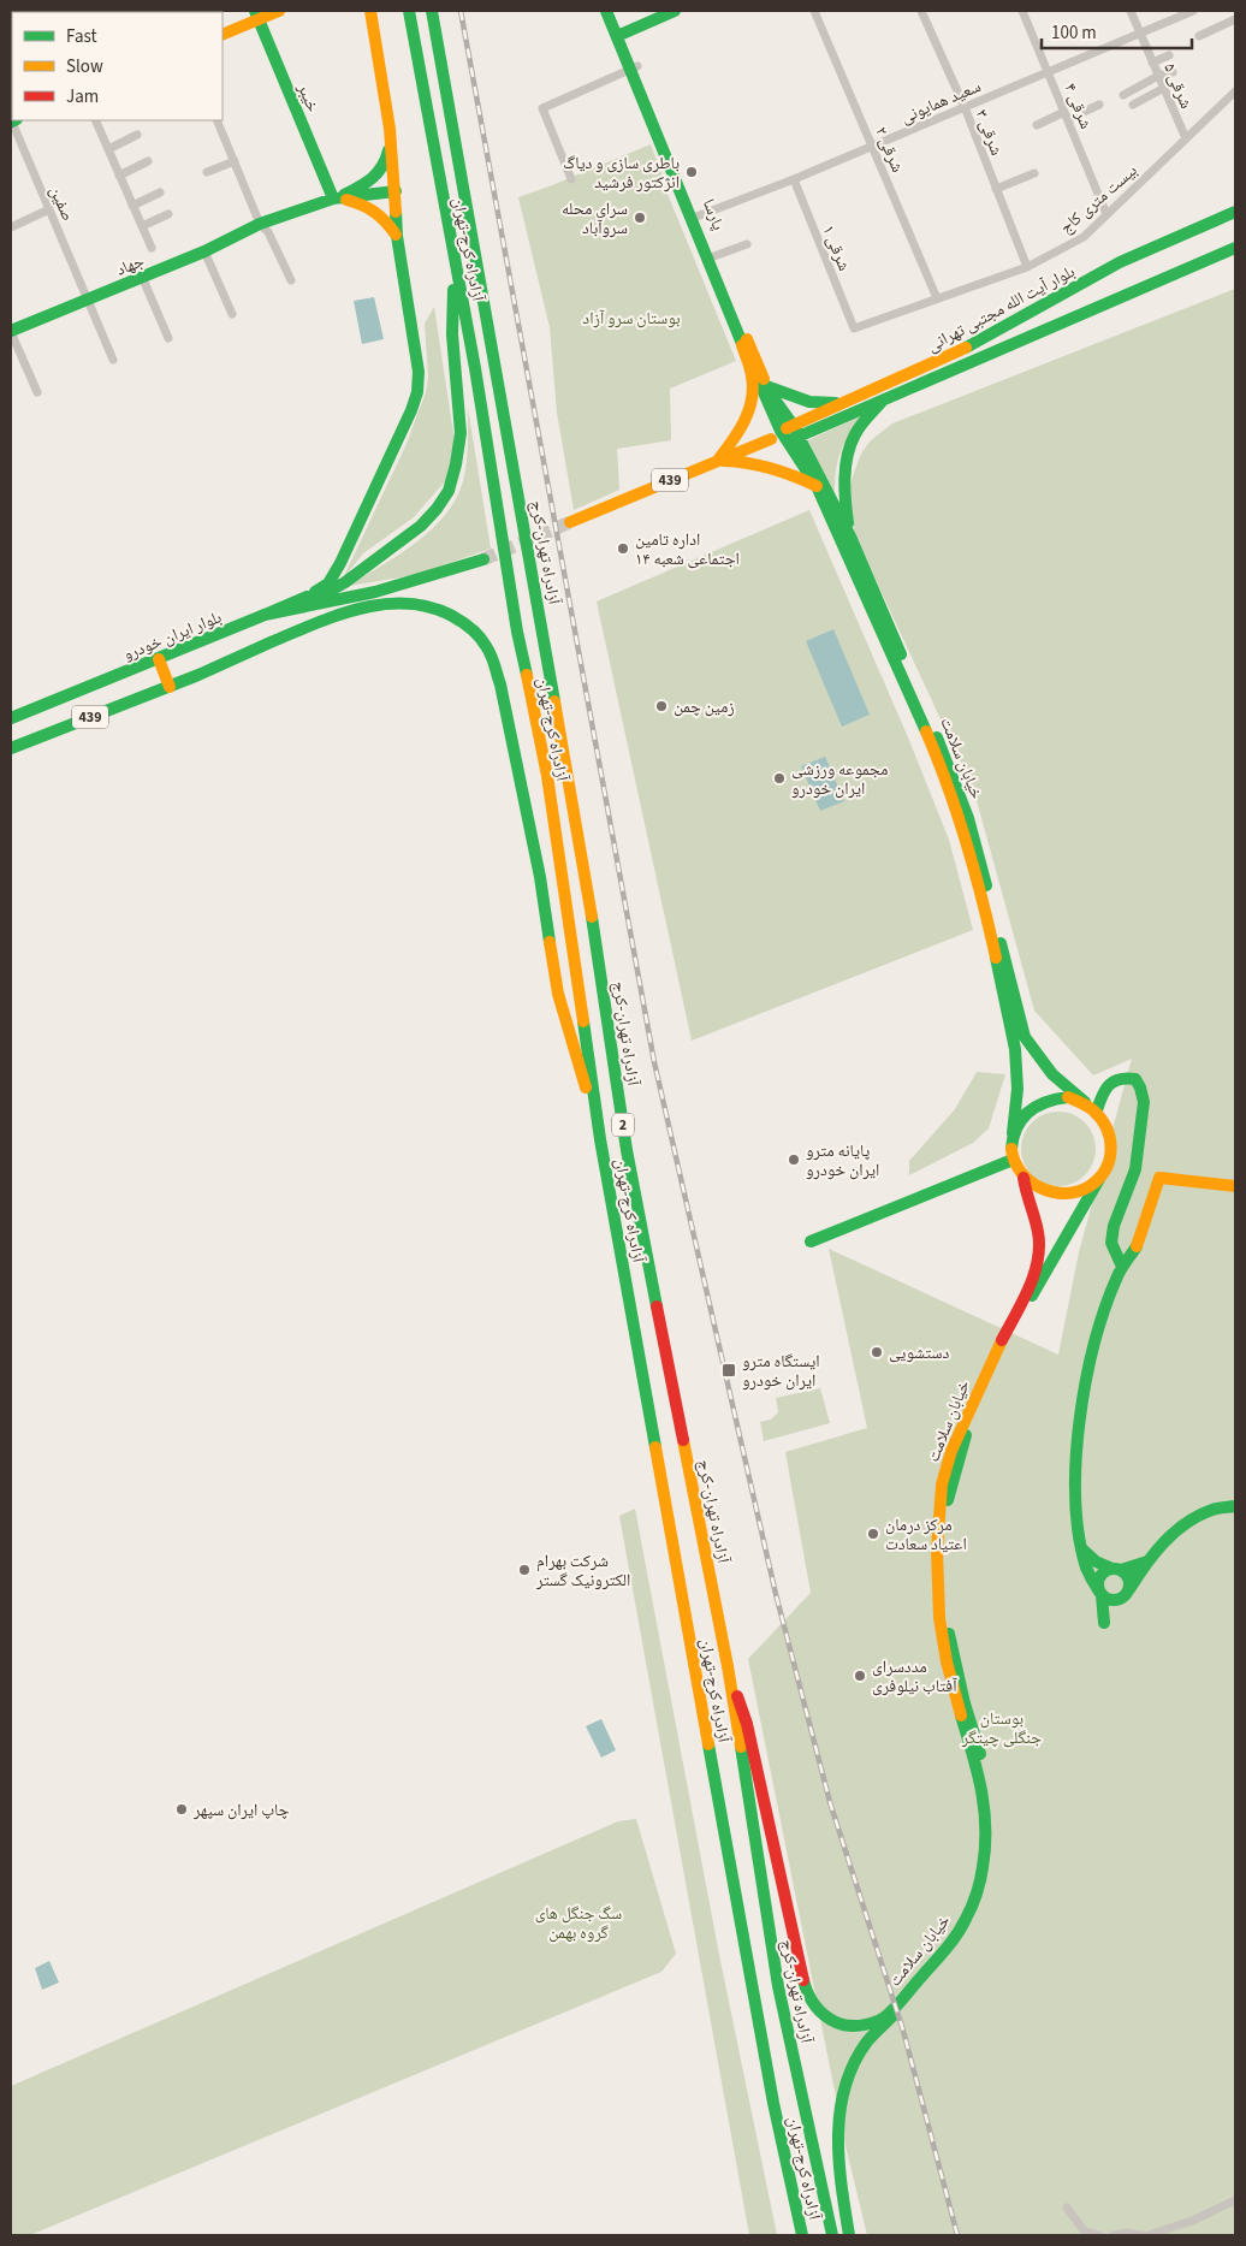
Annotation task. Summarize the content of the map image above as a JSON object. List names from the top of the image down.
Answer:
{
  "streets": {
    "main road": [
      "خیبر",
      "پارسا",
      "آزادراه کرج-تهران",
      "جهاد",
      "بلوار آیت الله مجتبی تهرانی",
      "439",
      "آزادراه تهران-کرج",
      "بلوار ایران خودرو",
      "خیابان سلامت",
      "2"
    ],
    "street": [
      "۵ شرقی",
      "سعید همایونی",
      "۴ شرقی",
      "۳ شرقی",
      "۲ شرقی",
      "بیست متری کاج",
      "صفین",
      "۱ شرقی"
    ]
  },
  "crossings": [
    ["۵ شرقی", "سعید همایونی"],
    ["۵ شرقی", "بیست متری کاج"],
    ["خیبر", "جهاد"],
    ["سعید همایونی", "۴ شرقی"],
    ["سعید همایونی", "۳ شرقی"],
    ["سعید همایونی", "۲ شرقی"],
    ["سعید همایونی", "پارسا"],
    ["سعید همایونی", "۱ شرقی"],
    ["۴ شرقی", "بیست متری کاج"],
    ["۳ شرقی", "بیست متری کاج"],
    ["۲ شرقی", "بیست متری کاج"],
    ["بیست متری کاج", "۱ شرقی"],
    ["صفین", "جهاد"],
    ["پارسا", "بلوار آیت الله مجتبی تهرانی"],
    ["پارسا", "439"],
    ["پارسا", "خیابان سلامت"],
    ["آزادراه کرج-تهران", "439"],
    ["بلوار آیت الله مجتبی تهرانی", "439"],
    ["بلوار آیت الله مجتبی تهرانی", "خیابان سلامت"],
    ["439", "خیابان سلامت"],
    ["آزادراه تهران-کرج", "خیابان سلامت"]
  ],
  "parks": ["بوستان سرو آزاد", "بوستان جنگلی چیتگر", "سگ جنگل های گروه بهمن"],
  "places": {
    "other": [
      "باطری سازی و دیاگ انژکتور فرشید",
      "سرای محله سروآباد",
      "اداره تامین اجتماعی شعبه ۱۴",
      "زمین چمن",
      "مجموعه ورزشی ایران خودرو",
      "پایانه مترو ایران خودرو",
      "دستشویی",
      "مرکز درمان اعتیاد سعادت",
      "شرکت بهرام الکترونیک گستر",
      "مددسرای آفتاب نیلوفری",
      "چاپ ایران سپهر"
    ],
    "transit": ["ایستگاه مترو ایران خودرو"]
  },
  "legend": ["Fast", "Slow", "Jam"],
  "scale_bar": "100 m"
}
